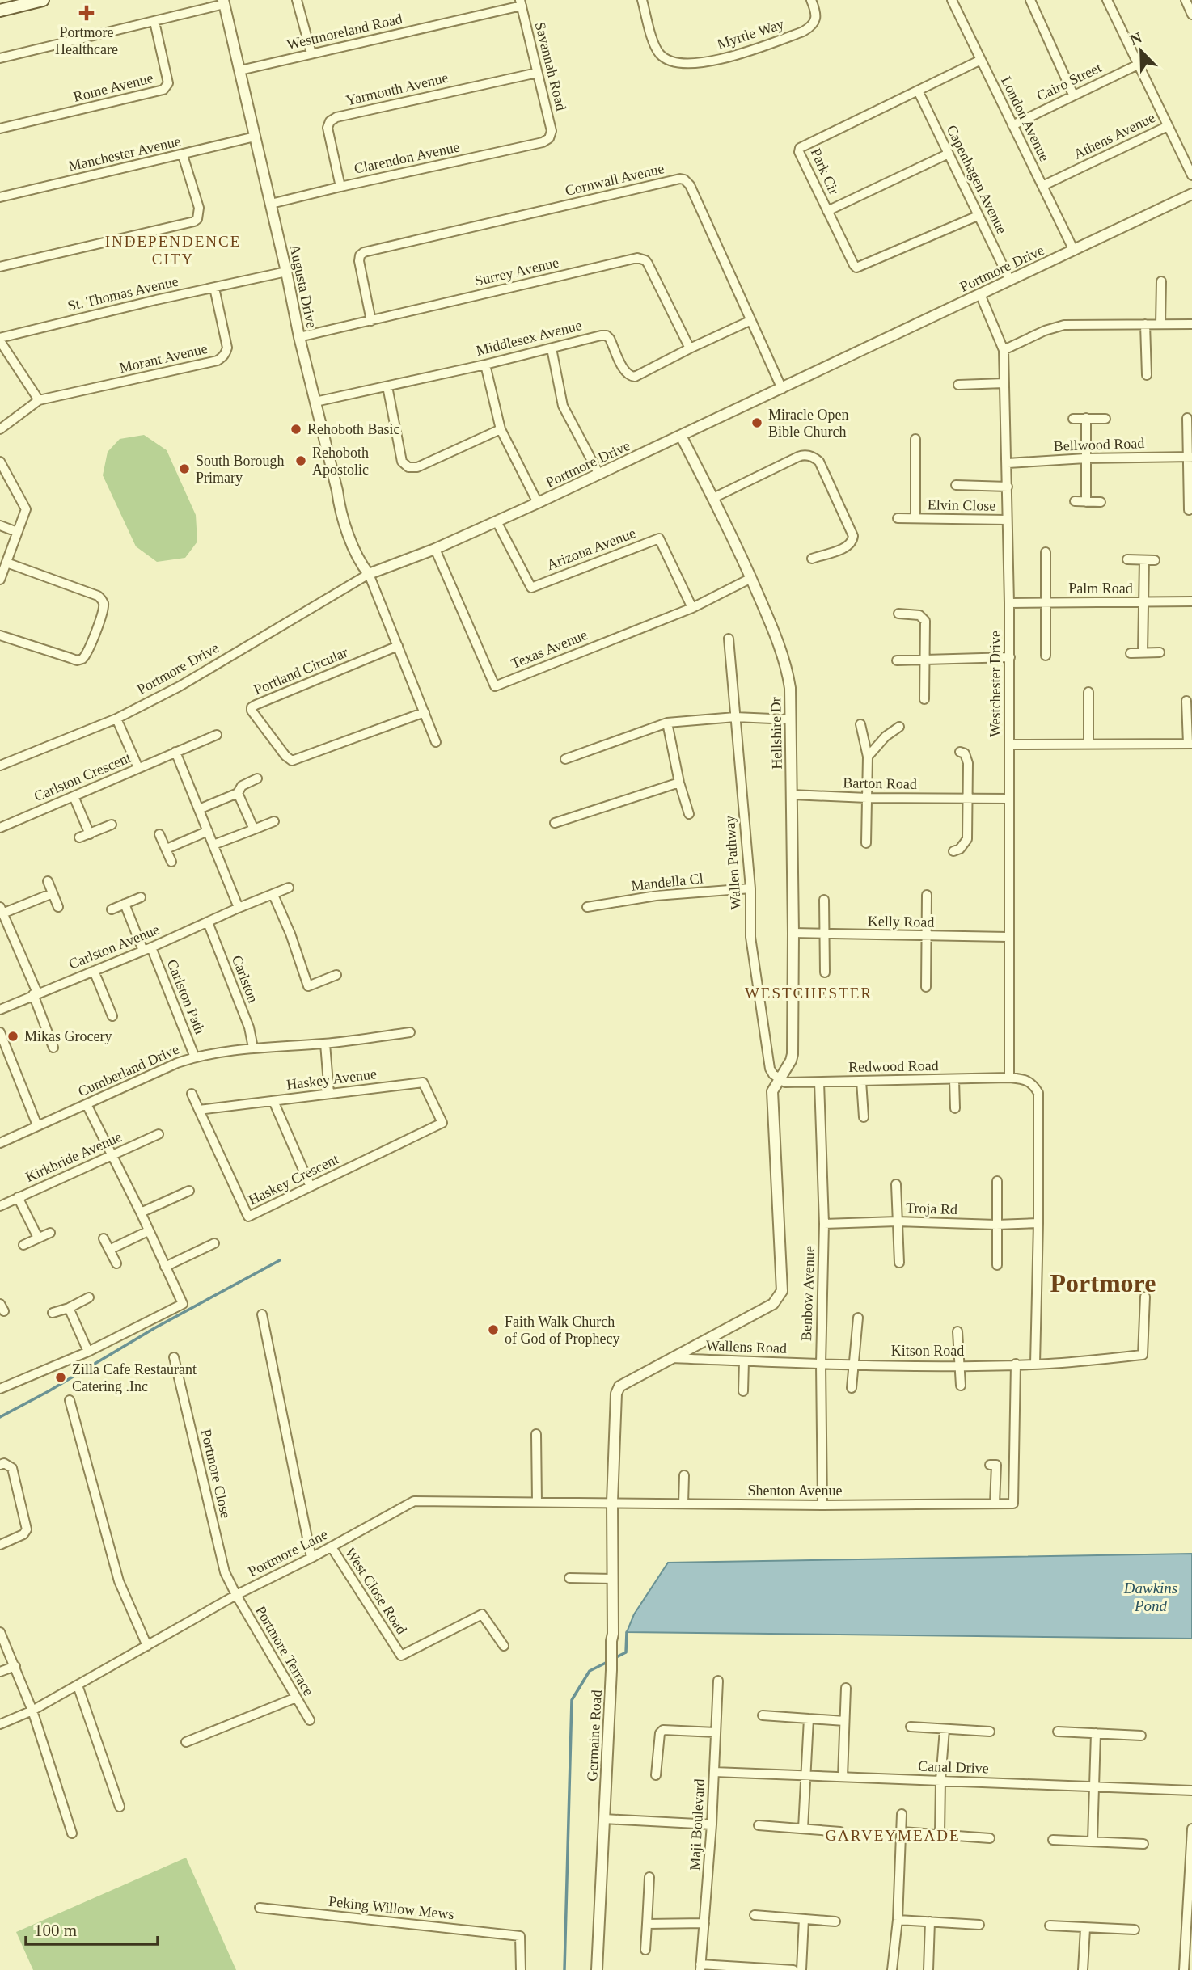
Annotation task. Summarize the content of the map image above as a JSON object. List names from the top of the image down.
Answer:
{
  "streets": {
    "street": [
      "Westmoreland Road",
      "Myrtle Way",
      "Savannah Road",
      "Cairo Street",
      "Rome Avenue",
      "Yarmouth Avenue",
      "London Avenue",
      "Athens Avenue",
      "Manchester Avenue",
      "Clarendon Avenue",
      "Park Cir",
      "Cornwall Avenue",
      "Capenhagen Avenue",
      "Portmore Drive",
      "Surrey Avenue",
      "Augusta Drive",
      "St. Thomas Avenue",
      "Middlesex Avenue",
      "Morant Avenue",
      "Bellwood Road",
      "Elvin Close",
      "Arizona Avenue",
      "Palm Road",
      "Texas Avenue",
      "Portland Circular",
      "Westchester Drive",
      "Hellshire Dr",
      "Carlston Crescent",
      "Barton Road",
      "Wallen Pathway",
      "Mandella Cl",
      "Kelly Road",
      "Carlston Avenue",
      "Carlston",
      "Carlston Path",
      "Redwood Road",
      "Cumberland Drive",
      "Haskey Avenue",
      "Kirkbride Avenue",
      "Haskey Crescent",
      "Troja Rd",
      "Benbow Avenue",
      "Wallens Road",
      "Kitson Road",
      "Portmore Close",
      "Shenton Avenue",
      "Portmore Lane",
      "West Close Road",
      "Portmore Terrace",
      "Germaine Road",
      "Canal Drive",
      "Maji Boulevard",
      "Peking Willow Mews"
    ]
  },
  "crossings": [
    ["Westmoreland Road", "Savannah Road"],
    ["Westmoreland Road", "Augusta Drive"],
    ["Savannah Road", "Yarmouth Avenue"],
    ["Savannah Road", "Clarendon Avenue"],
    ["Cairo Street", "London Avenue"],
    ["Yarmouth Avenue", "Clarendon Avenue"],
    ["London Avenue", "Athens Avenue"],
    ["London Avenue", "Park Cir"],
    ["London Avenue", "Portmore Drive"],
    ["Manchester Avenue", "Augusta Drive"],
    ["Clarendon Avenue", "Augusta Drive"],
    ["Park Cir", "Capenhagen Avenue"],
    ["Cornwall Avenue", "Portmore Drive"],
    ["Cornwall Avenue", "Surrey Avenue"],
    ["Cornwall Avenue", "Middlesex Avenue"],
    ["Capenhagen Avenue", "Portmore Drive"],
    ["Portmore Drive", "Augusta Drive"],
    ["Portmore Drive", "Arizona Avenue"],
    ["Portmore Drive", "Texas Avenue"],
    ["Portmore Drive", "Westchester Drive"],
    ["Portmore Drive", "Hellshire Dr"],
    ["Surrey Avenue", "Augusta Drive"],
    ["Surrey Avenue", "Middlesex Avenue"],
    ["Augusta Drive", "St. Thomas Avenue"],
    ["Augusta Drive", "Middlesex Avenue"],
    ["St. Thomas Avenue", "Morant Avenue"],
    ["Bellwood Road", "Westchester Drive"],
    ["Elvin Close", "Westchester Drive"],
    ["Arizona Avenue", "Texas Avenue"],
    ["Palm Road", "Westchester Drive"],
    ["Texas Avenue", "Hellshire Dr"],
    ["Westchester Drive", "Barton Road"],
    ["Westchester Drive", "Kelly Road"],
    ["Westchester Drive", "Redwood Road"],
    ["Hellshire Dr", "Barton Road"],
    ["Hellshire Dr", "Wallen Pathway"],
    ["Hellshire Dr", "Kelly Road"],
    ["Hellshire Dr", "Redwood Road"],
    ["Wallen Pathway", "Mandella Cl"],
    ["Wallen Pathway", "Redwood Road"],
    ["Carlston Avenue", "Carlston"],
    ["Carlston Avenue", "Carlston Path"],
    ["Carlston", "Cumberland Drive"],
    ["Carlston Path", "Cumberland Drive"],
    ["Redwood Road", "Benbow Avenue"],
    ["Haskey Avenue", "Haskey Crescent"],
    ["Troja Rd", "Benbow Avenue"],
    ["Benbow Avenue", "Wallens Road"],
    ["Benbow Avenue", "Kitson Road"],
    ["Benbow Avenue", "Shenton Avenue"],
    ["Wallens Road", "Kitson Road"],
    ["Kitson Road", "Shenton Avenue"],
    ["Portmore Close", "Portmore Lane"],
    ["Portmore Close", "Portmore Terrace"],
    ["Shenton Avenue", "Portmore Lane"],
    ["Shenton Avenue", "Germaine Road"],
    ["Portmore Lane", "West Close Road"],
    ["Portmore Lane", "Portmore Terrace"],
    ["Portmore Lane", "Germaine Road"],
    ["Canal Drive", "Maji Boulevard"]
  ],
  "districts": [
    "INDEPENDENCE CITY",
    "WESTCHESTER",
    "Portmore",
    "GARVEYMEADE"
  ],
  "water": ["Dawkins Pond"],
  "places": {
    "health": ["Portmore Healthcare"],
    "other": [
      "Miracle Open Bible Church",
      "Rehoboth Basic",
      "Rehoboth Apostolic",
      "South Borough Primary",
      "Mikas Grocery",
      "Faith Walk Church of God of Prophecy",
      "Zilla Cafe Restaurant Catering .Inc"
    ]
  },
  "scale_bar": "100 m",
  "north": "top left"
}
